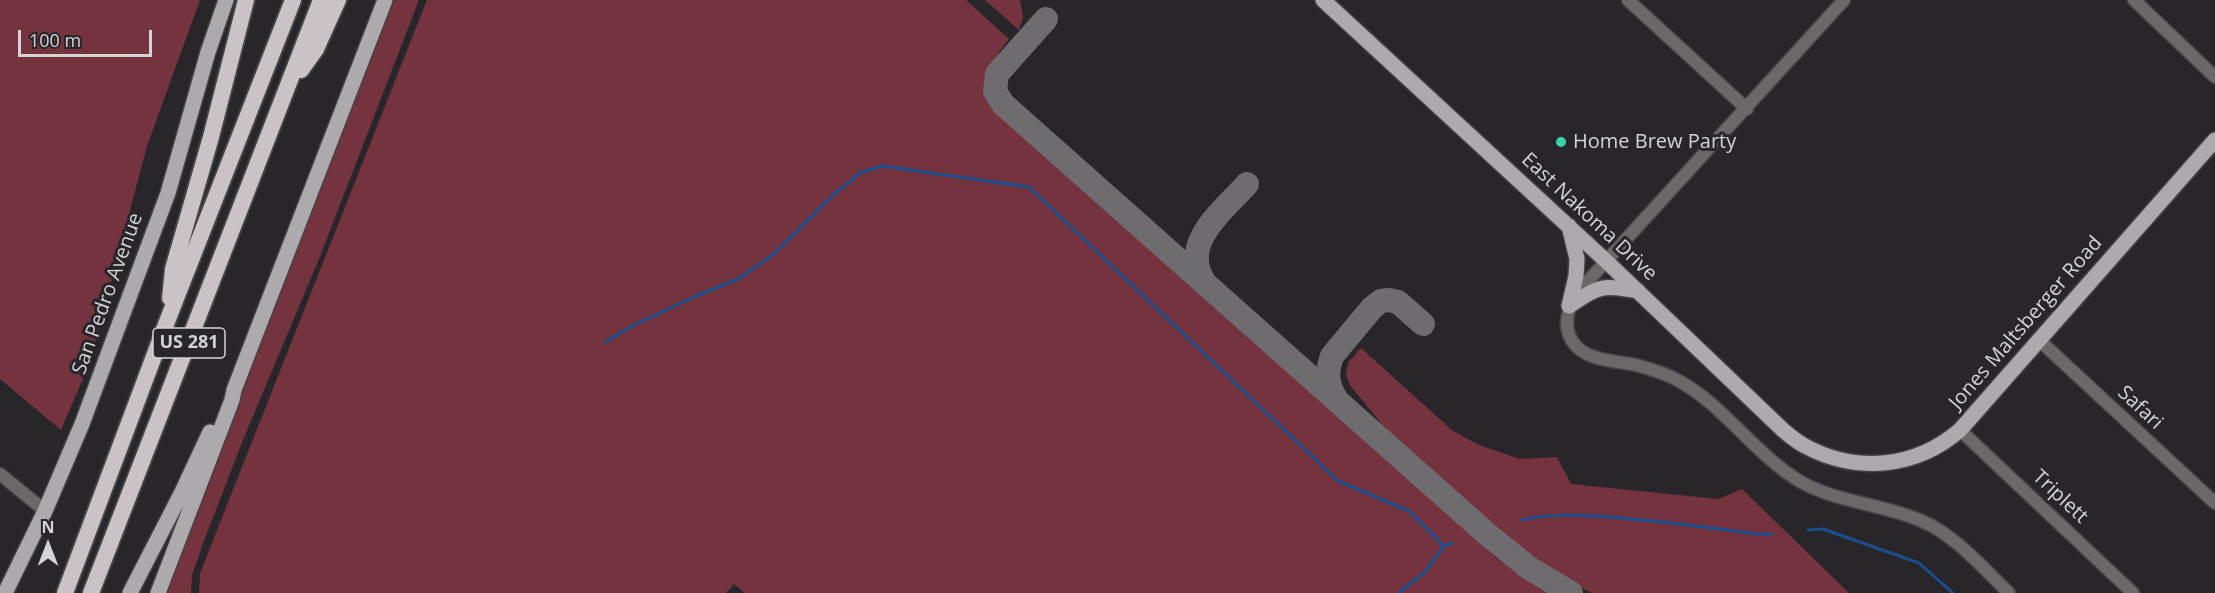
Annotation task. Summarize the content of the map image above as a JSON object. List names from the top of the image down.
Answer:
{
  "streets": {
    "highway": ["US 281"],
    "main road": ["East Nakoma Drive", "San Pedro Avenue", "Jones Maltsberger Road"],
    "street": ["Safari", "Triplett"]
  },
  "crossings": [
    ["East Nakoma Drive", "Jones Maltsberger Road"],
    ["Jones Maltsberger Road", "Safari"],
    ["Jones Maltsberger Road", "Triplett"]
  ],
  "places": ["Home Brew Party"],
  "scale_bar": "100 m",
  "north": "top"
}
